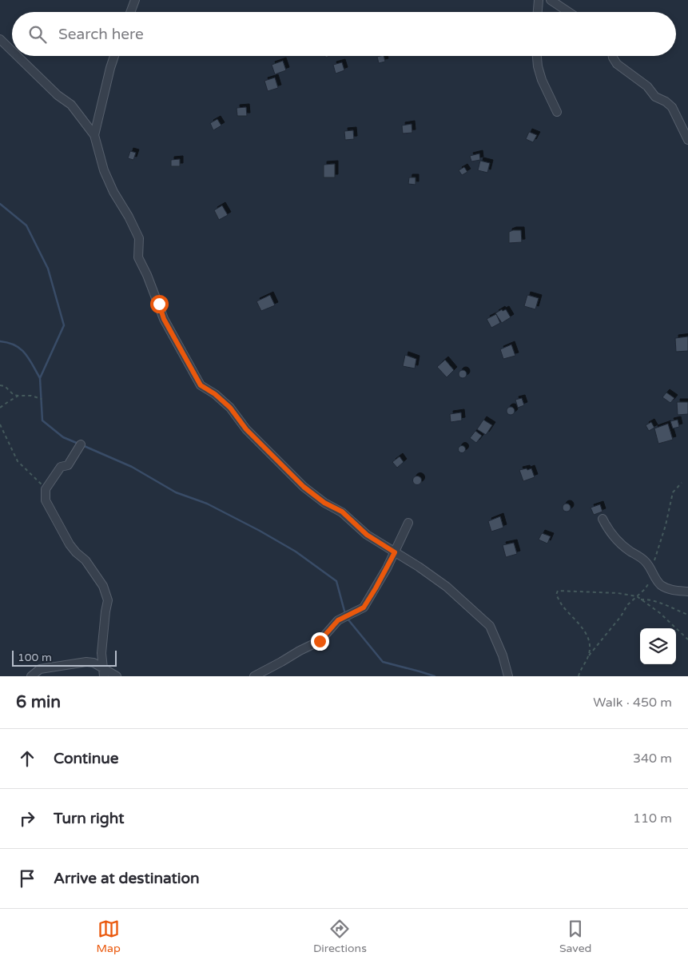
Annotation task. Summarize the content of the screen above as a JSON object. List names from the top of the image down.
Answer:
{
  "scale_bar": "100 m",
  "page": {
    "search": "Search here",
    "scale": "100 m",
    "heading": ["6 min", "Walk · 450 m"],
    "list": [
      ["Continue", "340 m"],
      ["Turn right", "110 m"],
      "Arrive at destination"
    ],
    "nav": ["Map", "Directions", "Saved"]
  }
}
